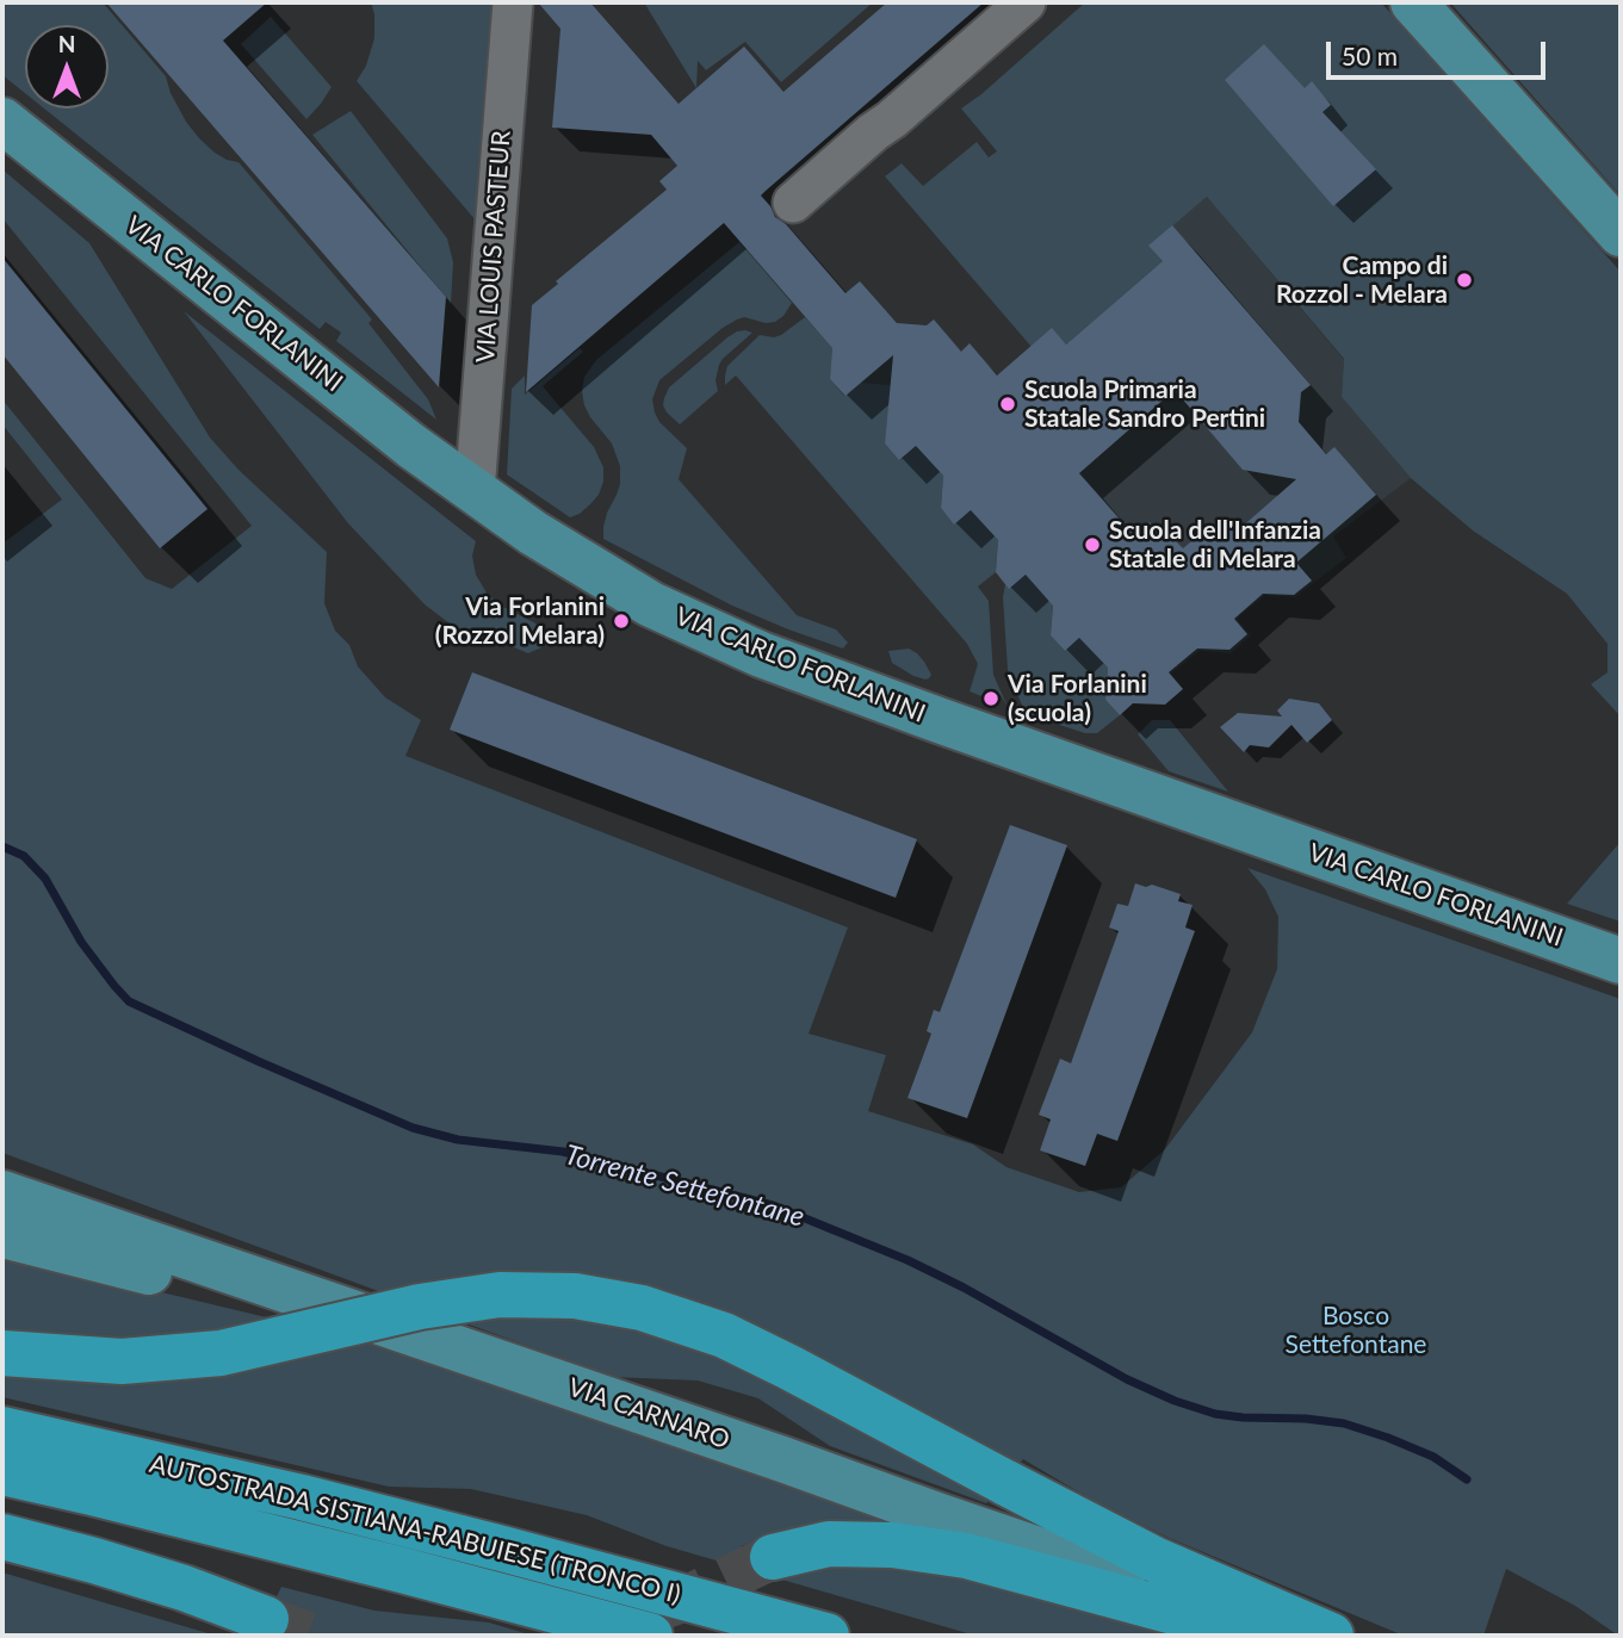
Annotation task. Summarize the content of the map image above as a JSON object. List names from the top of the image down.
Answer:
{
  "streets": {
    "highway": ["AUTOSTRADA SISTIANA-RABUIESE (TRONCO I)"],
    "main road": ["VIA CARLO FORLANINI", "VIA CARNARO"],
    "street": ["VIA LOUIS PASTEUR"]
  },
  "crossings": [
    ["VIA LOUIS PASTEUR", "VIA CARLO FORLANINI"]
  ],
  "water": ["Torrente Settefontane"],
  "parks": ["Bosco Settefontane"],
  "places": [
    "Campo di Rozzol - Melara",
    "Scuola Primaria Statale Sandro Pertini",
    "Scuola dell'Infanzia Statale di Melara",
    "Via Forlanini (Rozzol Melara)",
    "Via Forlanini (scuola)"
  ],
  "scale_bar": "50 m",
  "north": "top"
}
